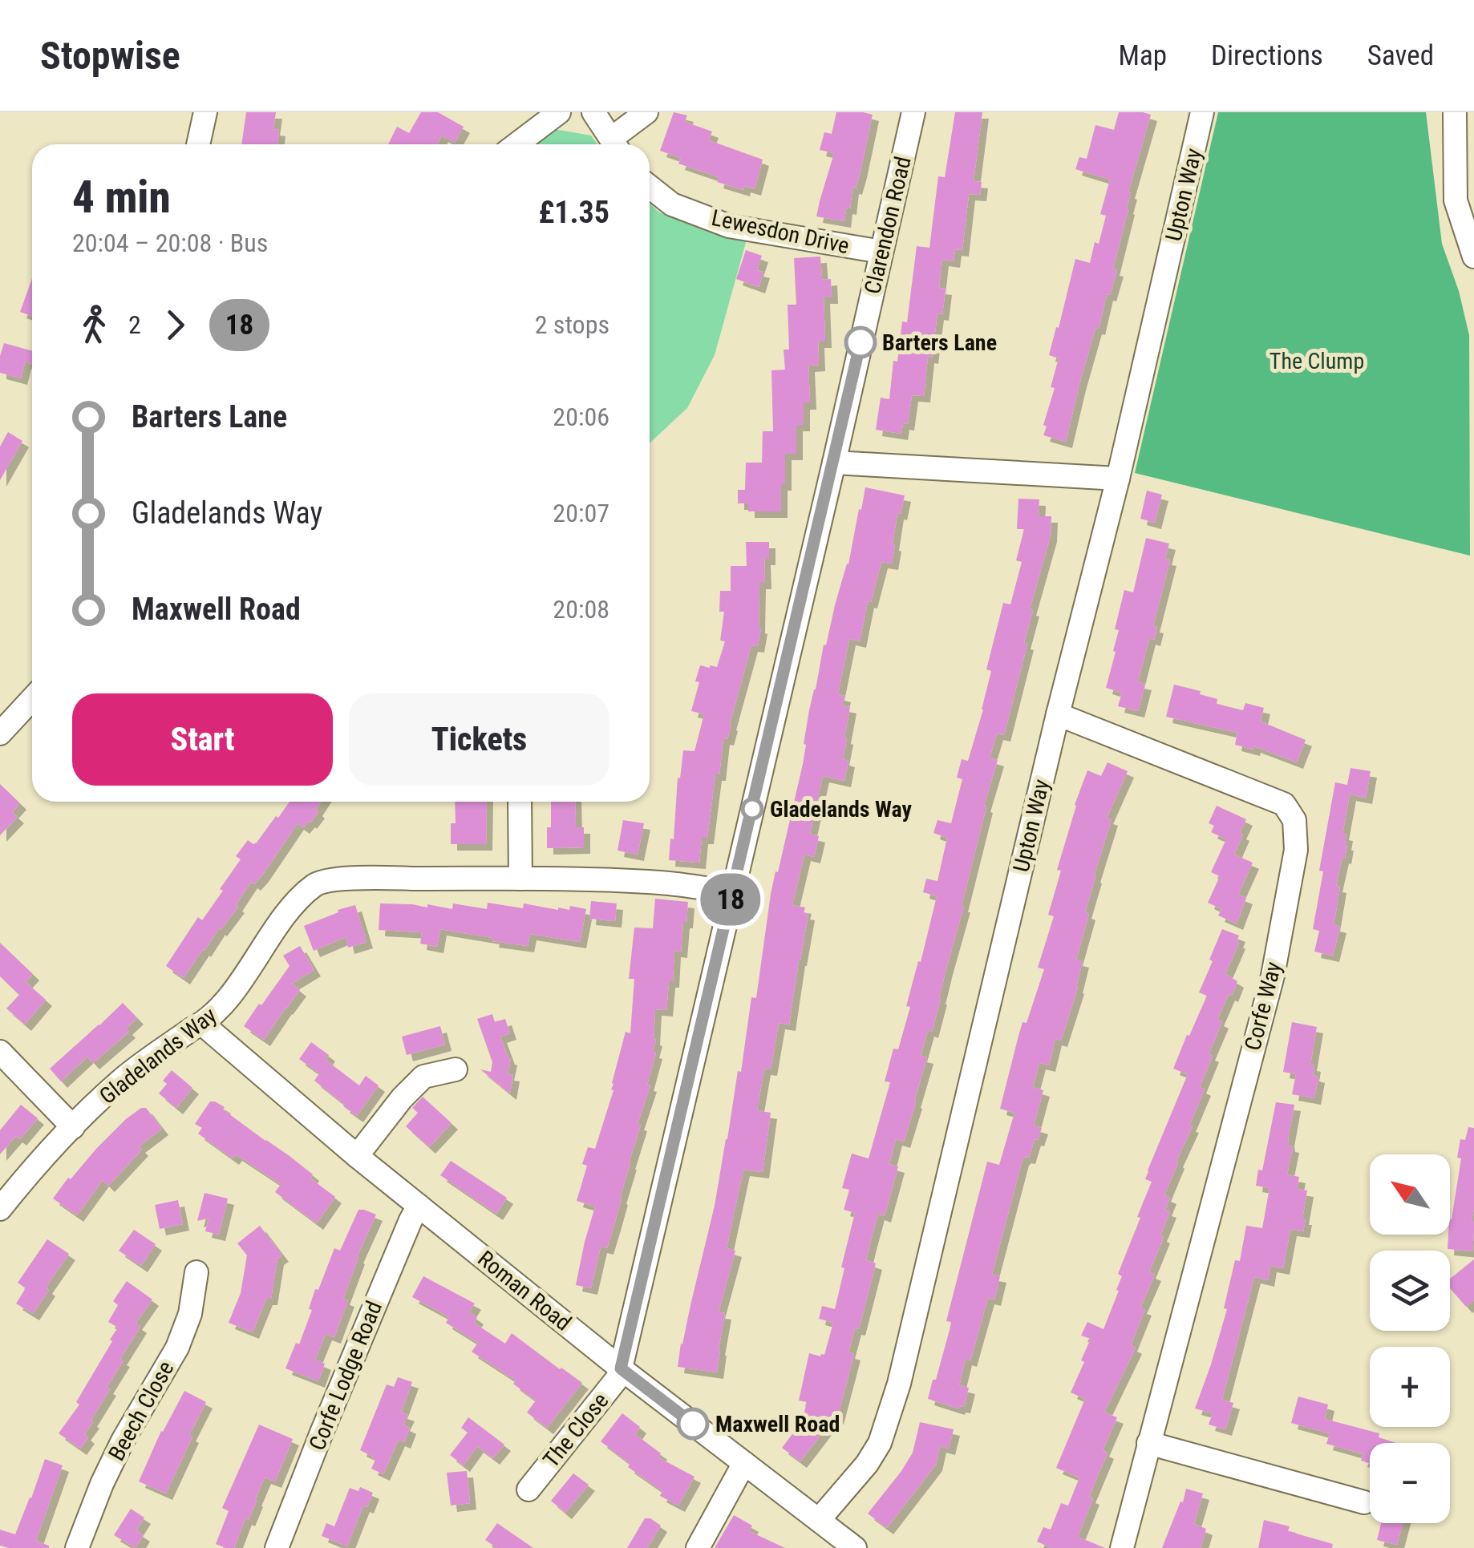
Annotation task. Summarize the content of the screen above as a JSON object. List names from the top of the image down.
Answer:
{
  "streets": {
    "street": [
      "Upton Way",
      "Clarendon Road",
      "Lewesdon Drive",
      "Corfe Way",
      "Gladelands Way",
      "Roman Road",
      "Corfe Lodge Road",
      "Beech Close",
      "The Close"
    ]
  },
  "crossings": [
    ["Upton Way", "Corfe Way"],
    ["Upton Way", "Roman Road"],
    ["Clarendon Road", "Lewesdon Drive"],
    ["Clarendon Road", "Gladelands Way"],
    ["Clarendon Road", "Roman Road"],
    ["Clarendon Road", "The Close"],
    ["Gladelands Way", "Roman Road"],
    ["Roman Road", "Corfe Lodge Road"],
    ["Roman Road", "The Close"]
  ],
  "parks": ["The Clump"],
  "places": ["Barters Lane", "Gladelands Way", "Maxwell Road"],
  "lines": ["bus line 18"],
  "north": "top left",
  "page": {
    "header": "Stopwise",
    "nav": ["Map", "Directions", "Saved"],
    "on_map": "18",
    "heading": ["4 min", "20:04 – 20:08 · Bus", "£1.35"],
    "legs": ["2", "18", "2 stops"],
    "list": [
      {
        "name": "Barters Lane",
        "value": "20:06"
      },
      {
        "name": "Gladelands Way",
        "value": "20:07"
      },
      {
        "name": "Maxwell Road",
        "value": "20:08"
      }
    ],
    "buttons": ["Start", "Tickets"],
    "map_buttons": ["+", "−"]
  }
}
